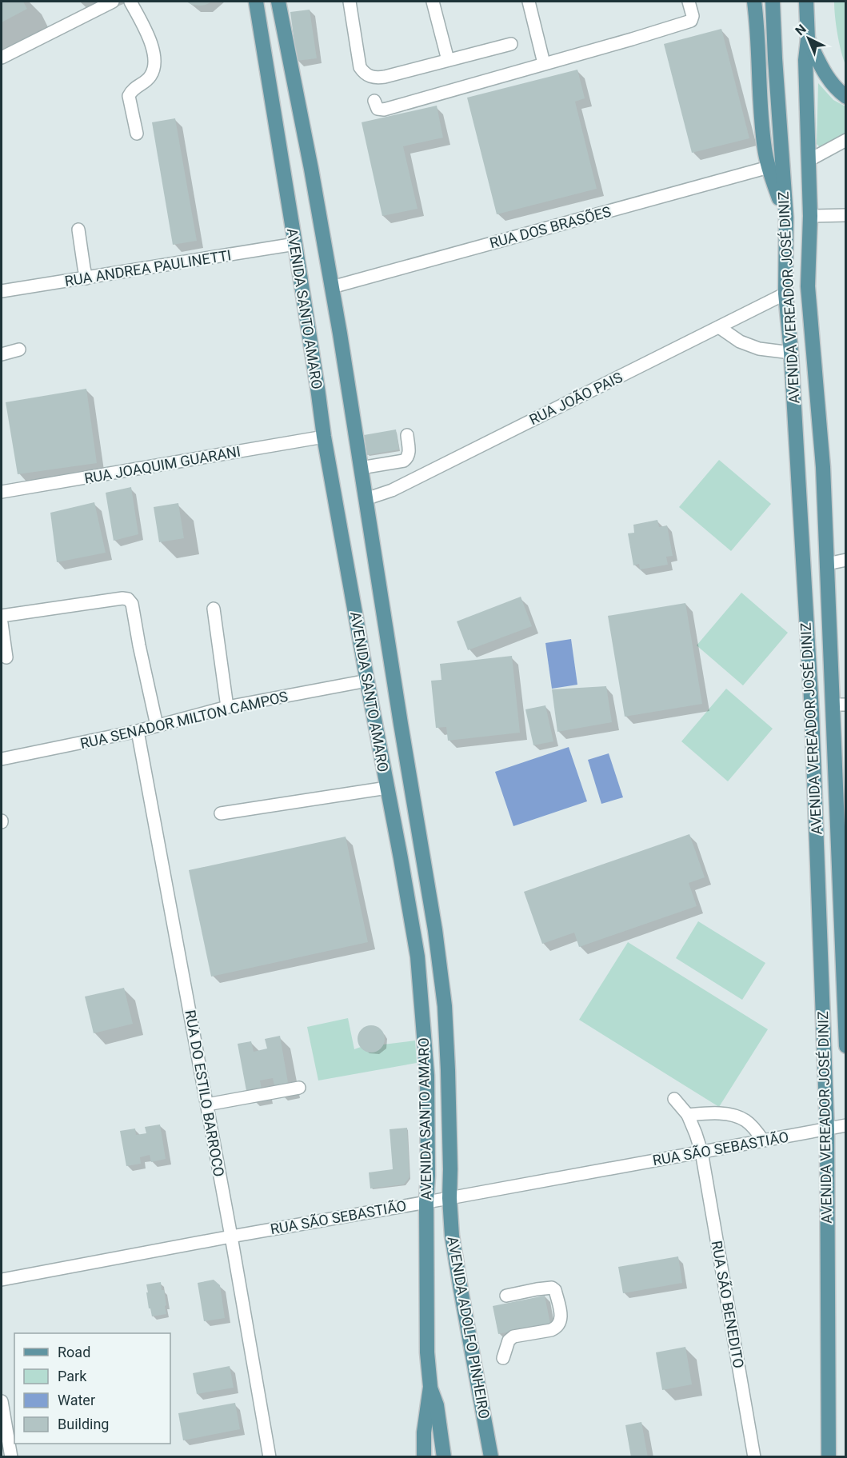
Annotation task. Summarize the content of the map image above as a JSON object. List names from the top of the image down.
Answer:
{
  "streets": {
    "main road": ["AVENIDA VEREADOR JOSÉ DINIZ", "AVENIDA SANTO AMARO", "AVENIDA ADOLFO PINHEIRO"],
    "street": [
      "RUA DOS BRASÕES",
      "RUA ANDREA PAULINETTI",
      "RUA JOÃO PAIS",
      "RUA JOAQUIM GUARANI",
      "RUA SENADOR MILTON CAMPOS",
      "RUA DO ESTILO BARROCO",
      "RUA SÃO SEBASTIÃO",
      "RUA SÃO BENEDITO"
    ]
  },
  "crossings": [
    ["RUA DOS BRASÕES", "AVENIDA SANTO AMARO"],
    ["RUA ANDREA PAULINETTI", "AVENIDA SANTO AMARO"],
    ["AVENIDA VEREADOR JOSÉ DINIZ", "RUA JOÃO PAIS"],
    ["AVENIDA VEREADOR JOSÉ DINIZ", "RUA SÃO SEBASTIÃO"],
    ["AVENIDA SANTO AMARO", "RUA JOÃO PAIS"],
    ["AVENIDA SANTO AMARO", "RUA JOAQUIM GUARANI"],
    ["AVENIDA SANTO AMARO", "RUA SENADOR MILTON CAMPOS"],
    ["AVENIDA SANTO AMARO", "RUA SÃO SEBASTIÃO"],
    ["AVENIDA SANTO AMARO", "AVENIDA ADOLFO PINHEIRO"],
    ["RUA SENADOR MILTON CAMPOS", "RUA DO ESTILO BARROCO"],
    ["RUA DO ESTILO BARROCO", "RUA SÃO SEBASTIÃO"],
    ["RUA SÃO SEBASTIÃO", "RUA SÃO BENEDITO"],
    ["RUA SÃO SEBASTIÃO", "AVENIDA ADOLFO PINHEIRO"]
  ],
  "legend": [
    "Road",
    "Park",
    "Water",
    "Building"
  ],
  "north": "top left"
}
